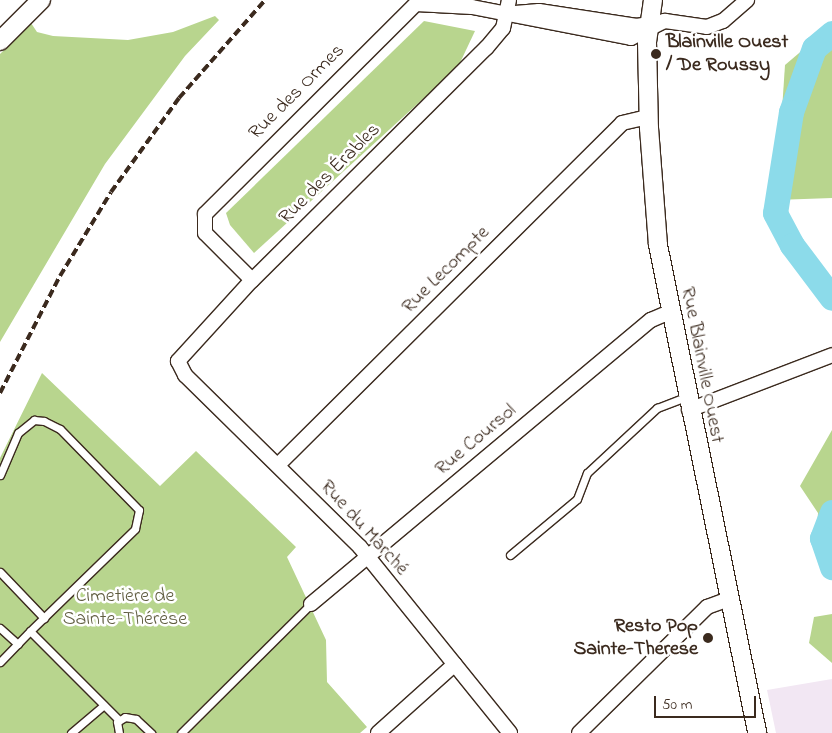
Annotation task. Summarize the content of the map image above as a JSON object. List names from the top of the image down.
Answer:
{
  "streets": {
    "street": [
      "Rue des Ormes",
      "Rue des Érables",
      "Rue Lecompte",
      "Rue Blainville Ouest",
      "Rue Coursol",
      "Rue du Marché"
    ]
  },
  "crossings": [
    ["Rue des Ormes", "Rue des Érables"],
    ["Rue des Ormes", "Rue Blainville Ouest"],
    ["Rue des Érables", "Rue du Marché"],
    ["Rue Lecompte", "Rue Blainville Ouest"],
    ["Rue Lecompte", "Rue du Marché"],
    ["Rue Blainville Ouest", "Rue Coursol"],
    ["Rue Coursol", "Rue du Marché"]
  ],
  "parks": ["Cimetière de Sainte-Thérèse"],
  "places": ["Blainville Ouest / De Roussy", "Resto Pop Sainte-Therese"],
  "scale_bar": "50 m"
}
